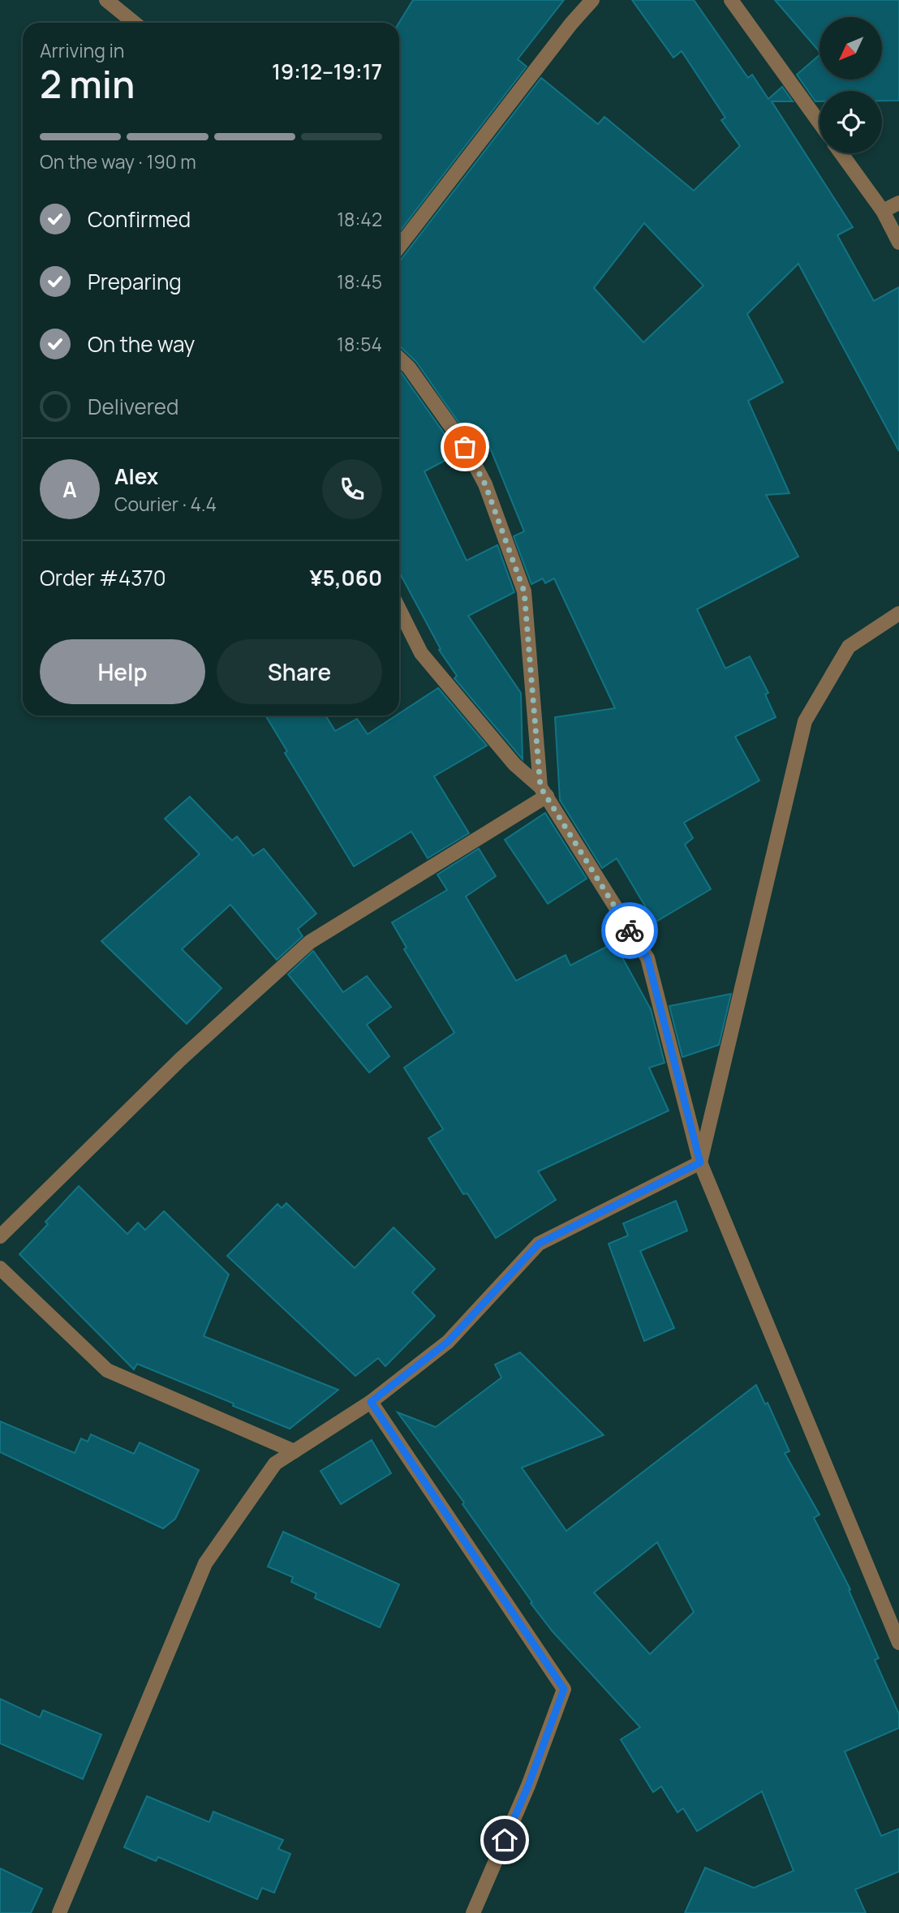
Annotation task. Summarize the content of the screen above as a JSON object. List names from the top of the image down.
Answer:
{
  "north": "bottom left",
  "page": {
    "heading": ["2 min", "Arriving in", "19:12–19:17"],
    "panel": [
      "Alex",
      "Courier · 4.4",
      "Order #4370",
      "¥5,060"
    ],
    "bar": "On the way · 190 m",
    "list": [
      ["Confirmed", "18:42"],
      ["Preparing", "18:45"],
      ["On the way", "18:54"],
      "Delivered"
    ],
    "round": "A",
    "buttons": ["Help", "Share"]
  }
}
